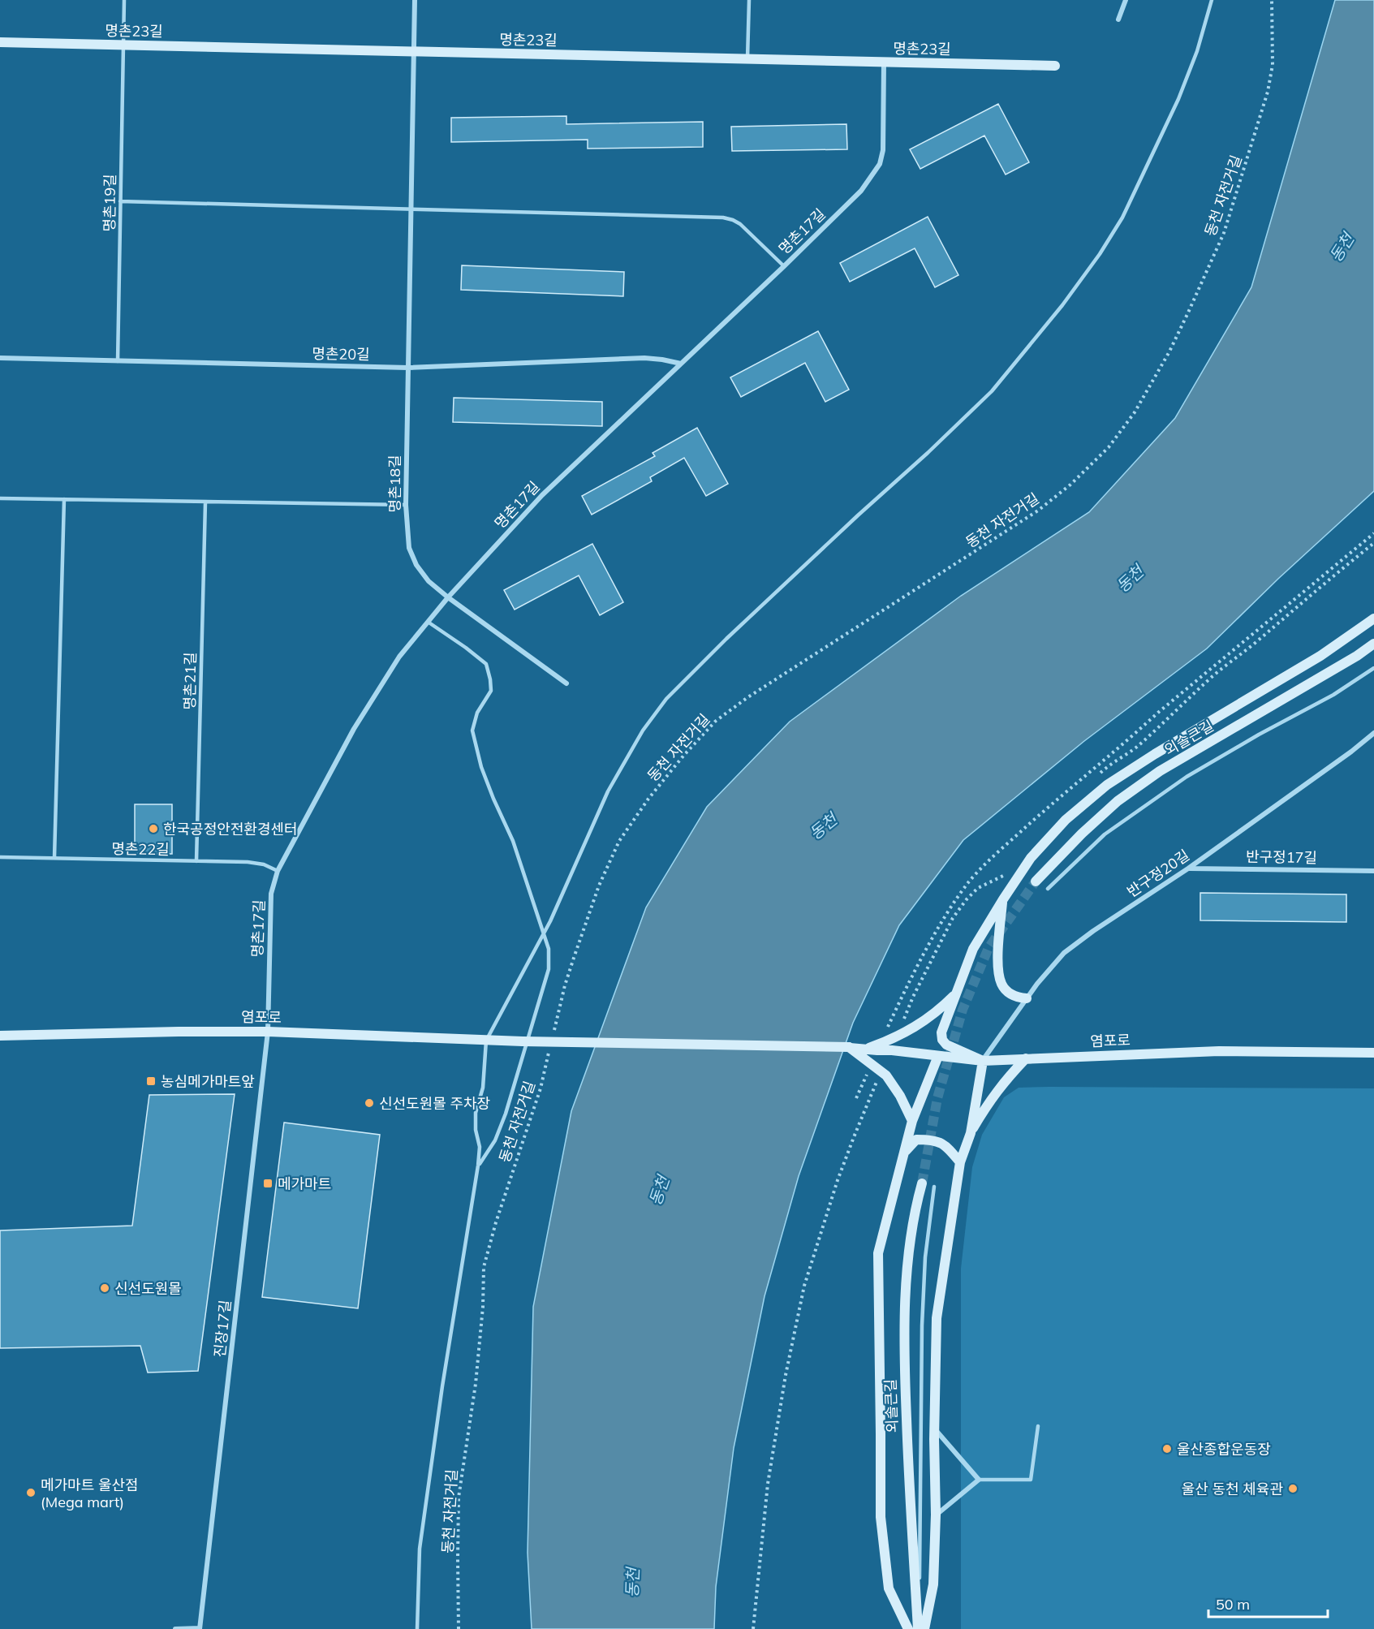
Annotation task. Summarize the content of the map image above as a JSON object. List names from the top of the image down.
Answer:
{
  "streets": {
    "main road": ["명촌23길", "외솔큰길", "염포로"],
    "street": [
      "명촌17길",
      "명촌20길",
      "명촌18길",
      "반구정17길",
      "반구정20길",
      "진장17길"
    ],
    "lane": ["명촌19길", "명촌21길", "명촌22길"],
    "path": ["동천 자전거길"]
  },
  "crossings": [
    ["명촌23길", "명촌19길"],
    ["명촌23길", "명촌17길"],
    ["명촌23길", "명촌18길"],
    ["명촌19길", "명촌20길"],
    ["명촌17길", "명촌20길"],
    ["명촌17길", "명촌18길"],
    ["명촌17길", "명촌22길"],
    ["명촌17길", "염포로"],
    ["명촌17길", "진장17길"],
    ["명촌20길", "명촌18길"],
    ["명촌21길", "명촌22길"],
    ["반구정17길", "반구정20길"],
    ["반구정20길", "염포로"],
    ["염포로", "진장17길"]
  ],
  "water": ["동천"],
  "places": {
    "other": [
      "한국공정안전환경센터",
      "신선도원몰 주차장",
      "신선도원몰",
      "울산종합운동장",
      "울산 동천 체육관",
      "메가마트 울산점 (Mega mart)"
    ],
    "transit": ["농심메가마트앞", "메가마트"]
  },
  "scale_bar": "50 m"
}
